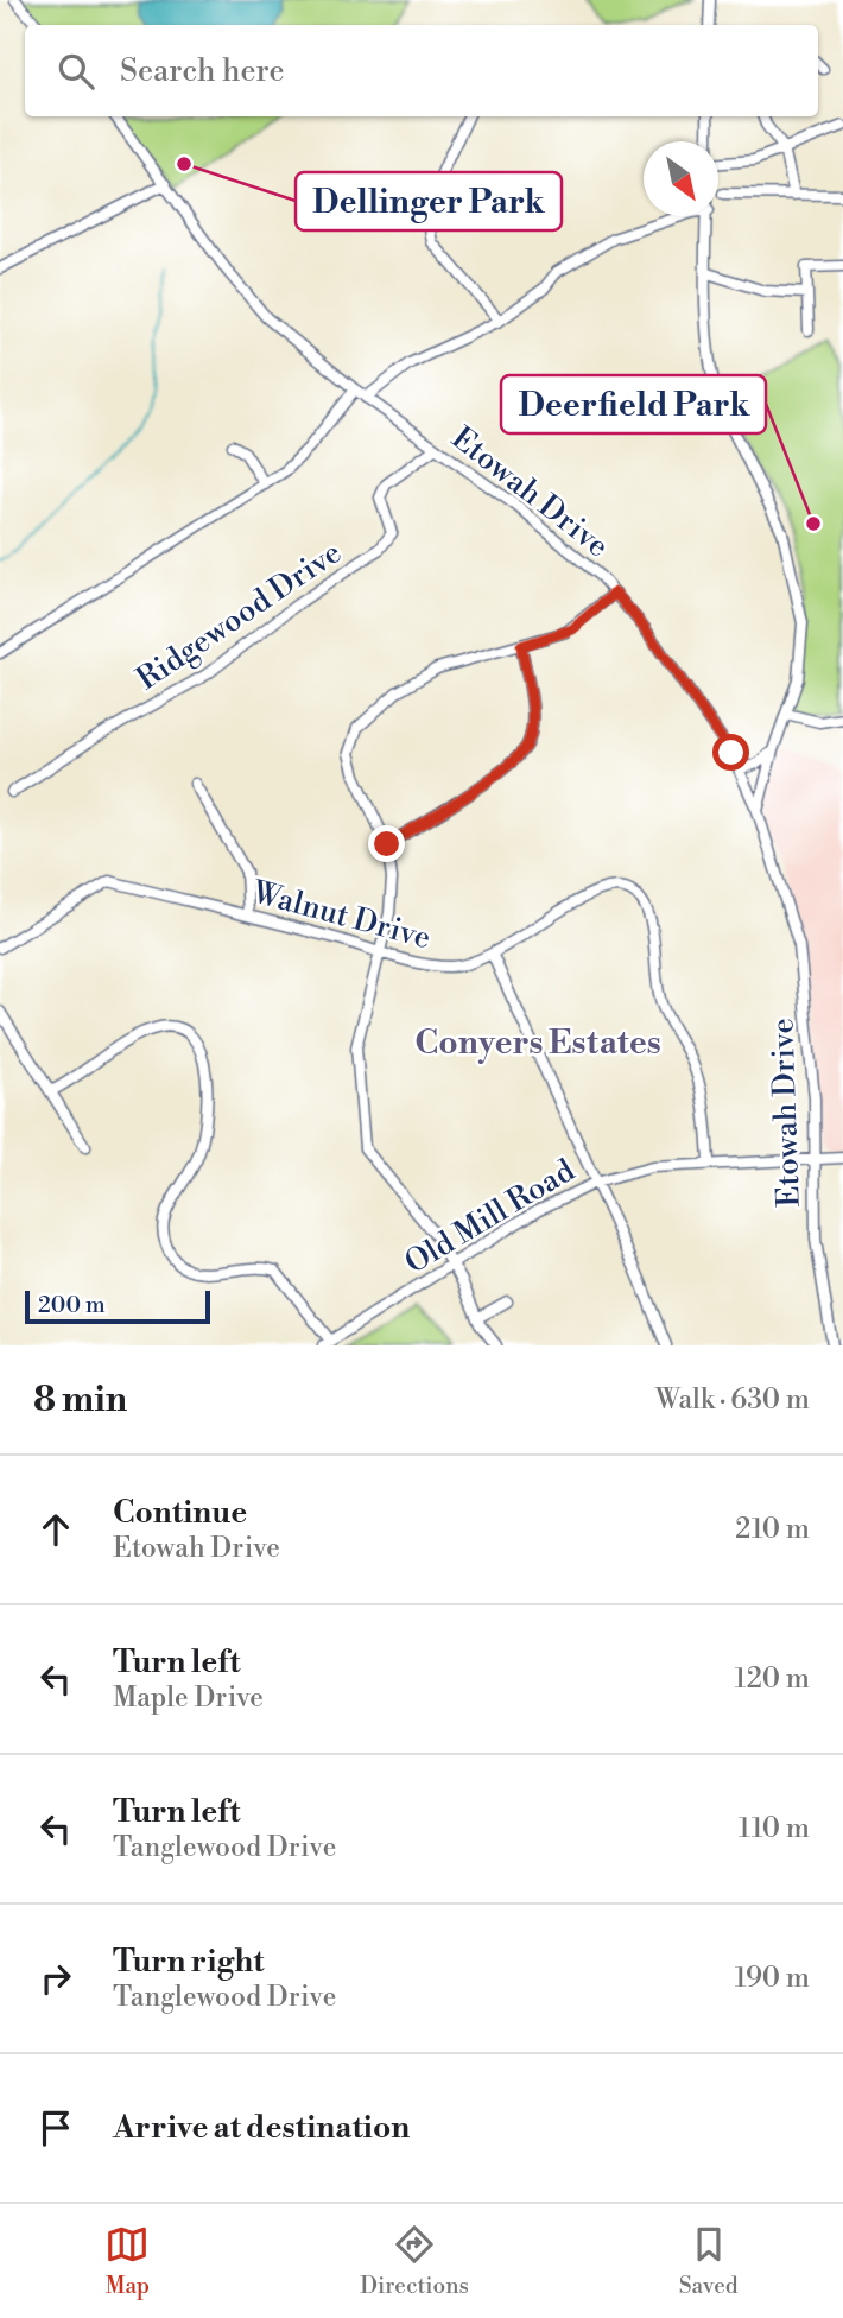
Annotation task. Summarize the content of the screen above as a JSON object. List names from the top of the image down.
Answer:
{
  "streets": {
    "street": [
      "Etowah Drive",
      "Ridgewood Drive",
      "Walnut Drive",
      "Old Mill Road"
    ]
  },
  "crossings": [
    ["Etowah Drive", "Ridgewood Drive"],
    ["Etowah Drive", "Old Mill Road"],
    ["Walnut Drive", "Old Mill Road"]
  ],
  "districts": ["Conyers Estates"],
  "places": ["Dellinger Park", "Deerfield Park"],
  "scale_bar": "200 m",
  "north": "bottom right",
  "page": {
    "search": "Search here",
    "scale": "200 m",
    "heading": ["8 min", "Walk · 630 m"],
    "list": [
      ["Continue", "Etowah Drive", "210 m"],
      ["Turn left", "Maple Drive", "120 m"],
      ["Turn left", "Tanglewood Drive", "110 m"],
      ["Turn right", "Tanglewood Drive", "190 m"],
      "Arrive at destination"
    ],
    "nav": ["Map", "Directions", "Saved"]
  }
}
